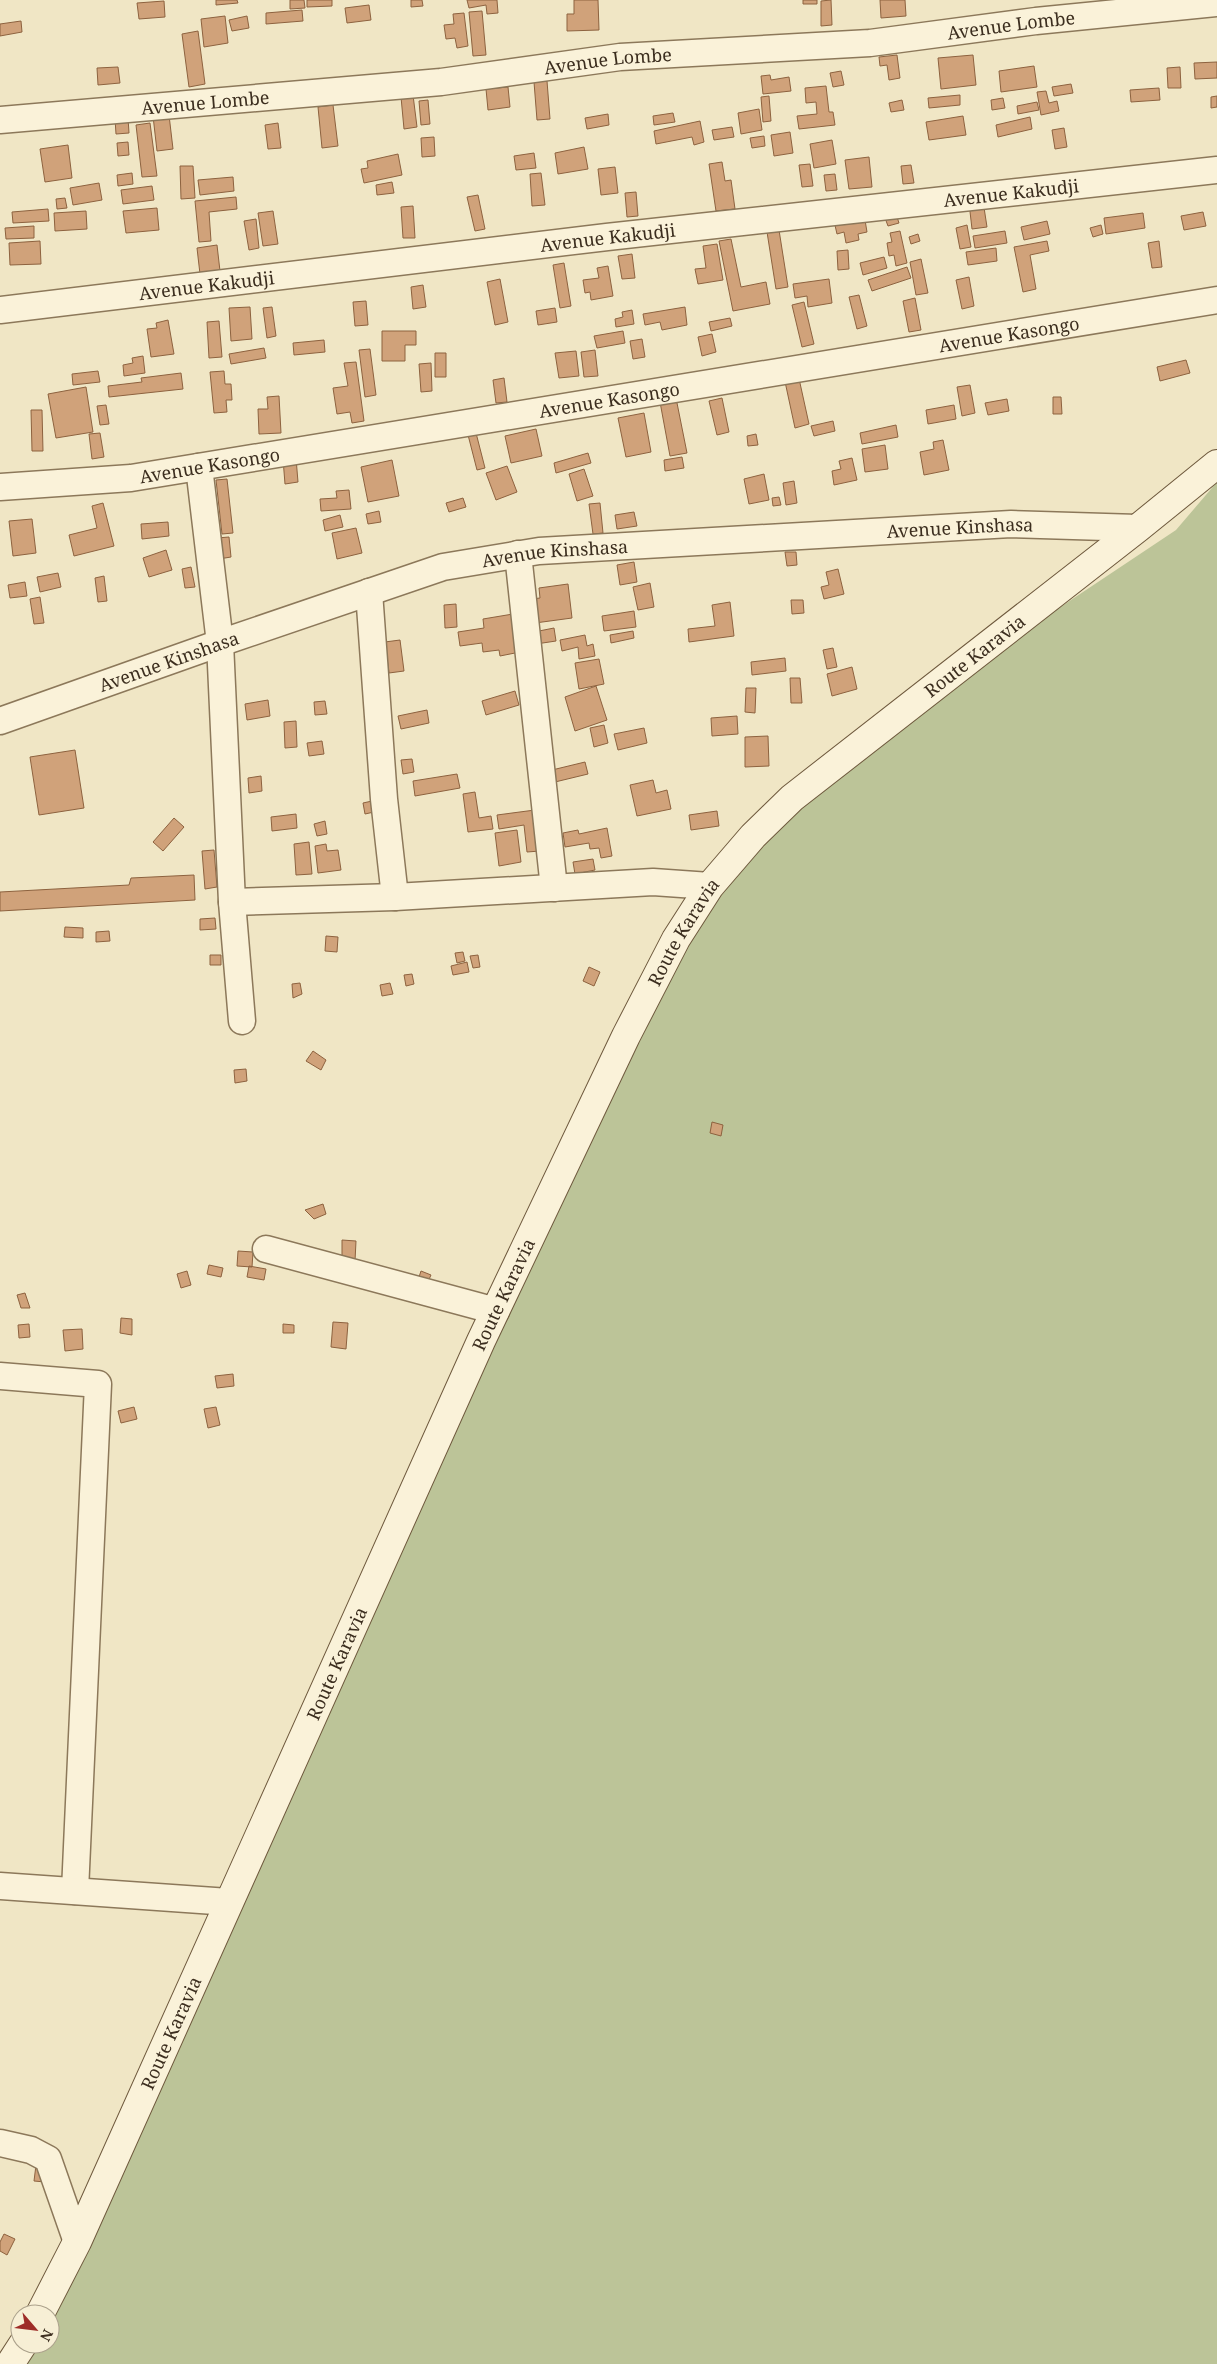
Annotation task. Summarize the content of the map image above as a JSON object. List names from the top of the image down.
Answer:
{
  "streets": {
    "street": [
      "Avenue Lombe",
      "Avenue Kakudji",
      "Avenue Kasongo",
      "Avenue Kinshasa",
      "Route Karavia"
    ]
  },
  "crossings": [
    ["Avenue Kinshasa", "Route Karavia"]
  ],
  "north": "bottom right"
}
